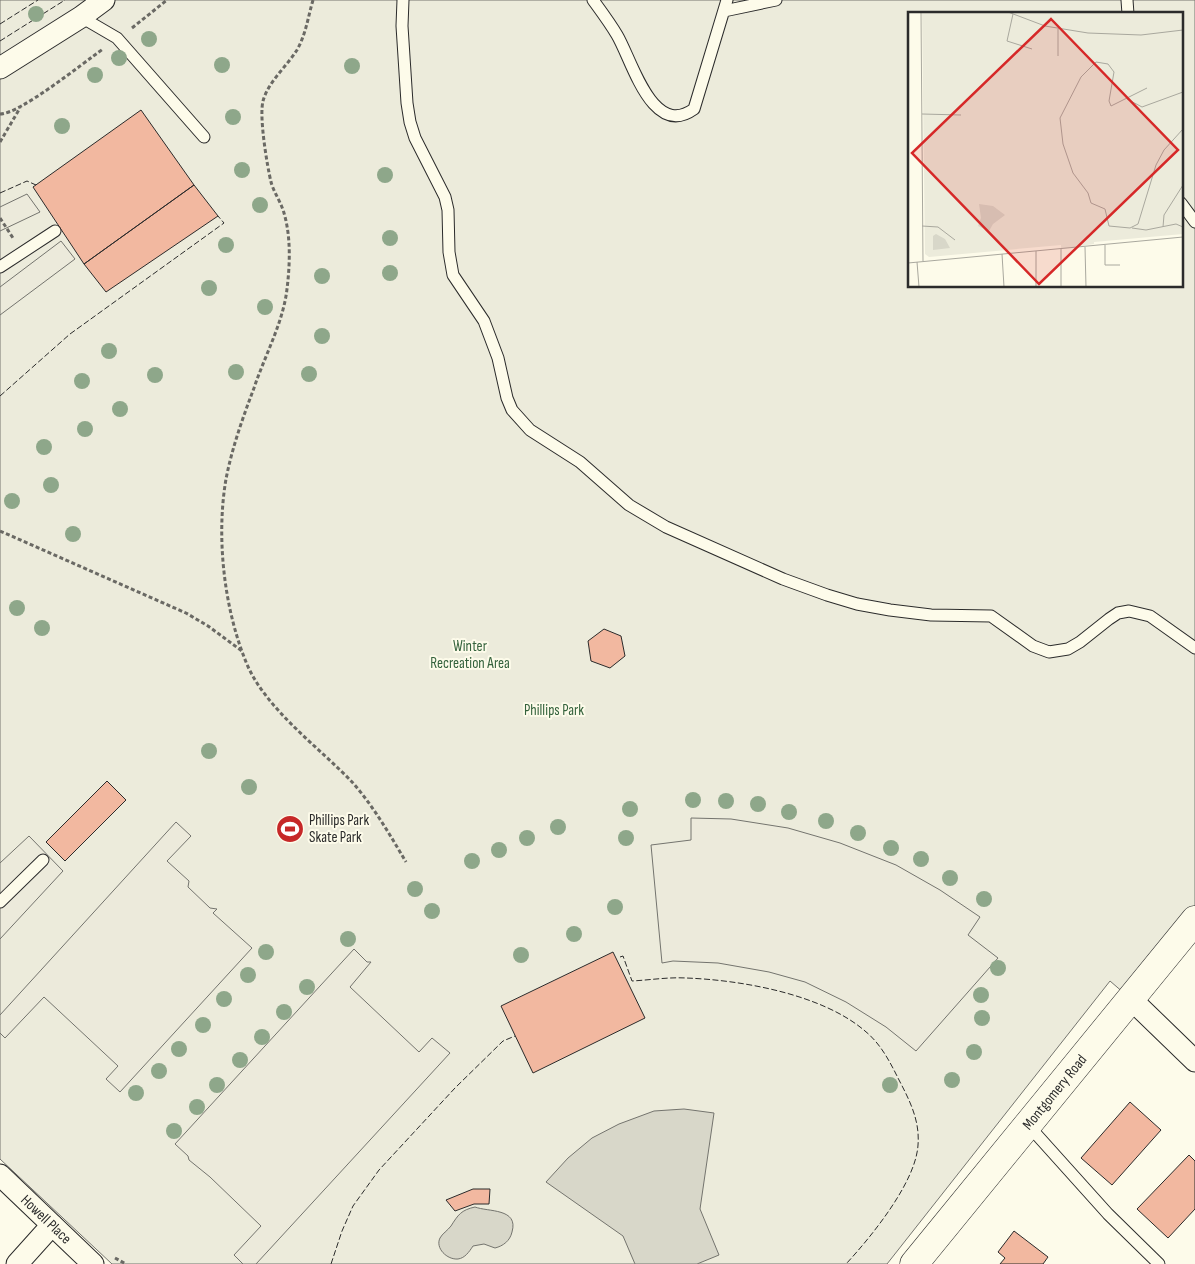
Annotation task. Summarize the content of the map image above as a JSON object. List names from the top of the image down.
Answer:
{
  "streets": {
    "street": ["Montgomery Road", "Howell Place"]
  },
  "parks": ["Winter Recreation Area", "Phillips Park"],
  "places": {
    "sports": ["Phillips Park Skate Park"]
  }
}
